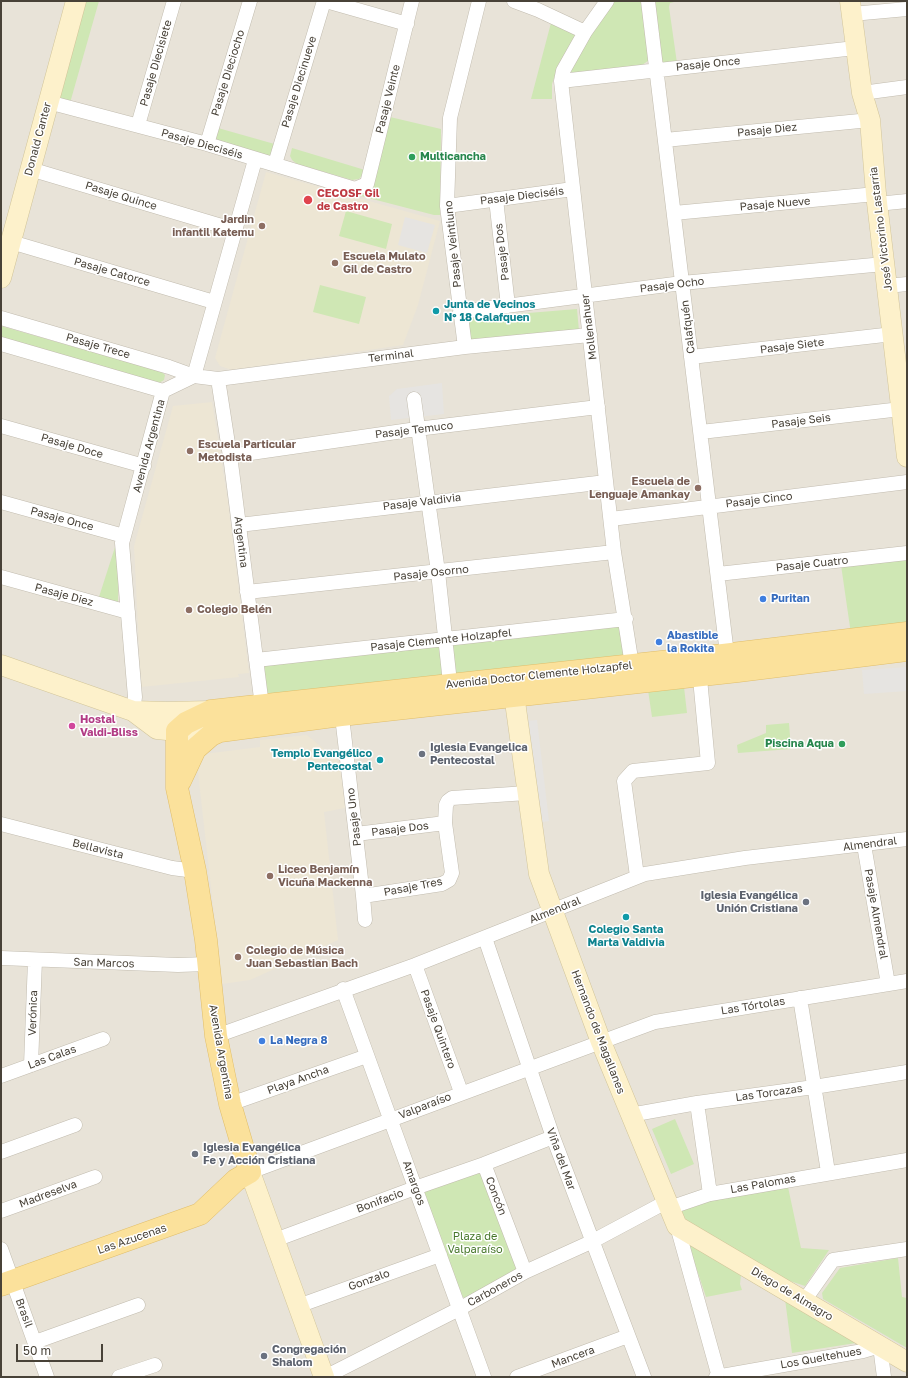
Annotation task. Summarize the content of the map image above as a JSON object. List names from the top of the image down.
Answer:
{
  "streets": {
    "main road": ["Avenida Argentina", "Avenida Doctor Clemente Holzapfel", "Las Azucenas"],
    "street": [
      "Pasaje Diecisiete",
      "Pasaje Once",
      "Pasaje Dieciocho",
      "Pasaje Diecinueve",
      "Pasaje Veinte",
      "Pasaje Diez",
      "Donald Canter",
      "Pasaje Dieciséis",
      "Pasaje Quince",
      "Pasaje Nueve",
      "José Victorino Lastarria",
      "Pasaje Veintiuno",
      "Pasaje Dos",
      "Pasaje Catorce",
      "Pasaje Ocho",
      "Mollenahuer",
      "Calafquén",
      "Pasaje Trece",
      "Pasaje Siete",
      "Terminal",
      "Pasaje Seis",
      "Pasaje Temuco",
      "Pasaje Doce",
      "Pasaje Cinco",
      "Pasaje Valdivia",
      "Argentina",
      "Pasaje Cuatro",
      "Pasaje Osorno",
      "Pasaje Clemente Holzapfel",
      "Pasaje Uno",
      "Almendral",
      "Bellavista",
      "Pasaje Tres",
      "Pasaje Almendral",
      "San Marcos",
      "Las Tórtolas",
      "Verónica",
      "Pasaje Quintero",
      "Hernando de Magallanes",
      "Las Calas",
      "Playa Ancha",
      "Las Torcazas",
      "Valparaíso",
      "Viña del Mar",
      "Amargos",
      "Las Palomas",
      "Madreselva",
      "Concón",
      "Bonifacio",
      "Gonzalo",
      "Carboneros",
      "Diego de Almagro",
      "Brasil",
      "Mancera",
      "Los Queltehues"
    ]
  },
  "crossings": [
    ["Pasaje Diecisiete", "Pasaje Dieciséis"],
    ["Pasaje Once", "José Victorino Lastarria"],
    ["Pasaje Once", "Mollenahuer"],
    ["Pasaje Once", "Calafquén"],
    ["Pasaje Once", "Avenida Argentina"],
    ["Pasaje Dieciocho", "Pasaje Dieciséis"],
    ["Pasaje Diecinueve", "Pasaje Dieciséis"],
    ["Pasaje Veinte", "Pasaje Dieciséis"],
    ["Pasaje Diez", "José Victorino Lastarria"],
    ["Pasaje Diez", "Calafquén"],
    ["Pasaje Diez", "Avenida Argentina"],
    ["Donald Canter", "Pasaje Dieciséis"],
    ["Donald Canter", "Pasaje Quince"],
    ["Donald Canter", "Pasaje Catorce"],
    ["Pasaje Dieciséis", "Pasaje Veintiuno"],
    ["Pasaje Dieciséis", "Pasaje Dos"],
    ["Pasaje Dieciséis", "Mollenahuer"],
    ["Pasaje Nueve", "José Victorino Lastarria"],
    ["Pasaje Nueve", "Calafquén"],
    ["José Victorino Lastarria", "Pasaje Ocho"],
    ["José Victorino Lastarria", "Pasaje Siete"],
    ["José Victorino Lastarria", "Pasaje Seis"],
    ["Pasaje Veintiuno", "Pasaje Ocho"],
    ["Pasaje Veintiuno", "Terminal"],
    ["Pasaje Dos", "Pasaje Ocho"],
    ["Pasaje Dos", "Pasaje Uno"],
    ["Pasaje Dos", "Pasaje Tres"],
    ["Pasaje Ocho", "Mollenahuer"],
    ["Pasaje Ocho", "Calafquén"],
    ["Mollenahuer", "Terminal"],
    ["Mollenahuer", "Pasaje Temuco"],
    ["Mollenahuer", "Pasaje Cinco"],
    ["Mollenahuer", "Pasaje Valdivia"],
    ["Mollenahuer", "Pasaje Osorno"],
    ["Mollenahuer", "Pasaje Clemente Holzapfel"],
    ["Mollenahuer", "Avenida Doctor Clemente Holzapfel"],
    ["Calafquén", "Pasaje Siete"],
    ["Calafquén", "Pasaje Seis"],
    ["Calafquén", "Pasaje Cinco"],
    ["Calafquén", "Pasaje Cuatro"],
    ["Calafquén", "Avenida Doctor Clemente Holzapfel"],
    ["Pasaje Trece", "Terminal"],
    ["Pasaje Trece", "Avenida Argentina"],
    ["Terminal", "Avenida Argentina"],
    ["Terminal", "Argentina"],
    ["Pasaje Temuco", "Argentina"],
    ["Pasaje Doce", "Avenida Argentina"],
    ["Avenida Argentina", "Avenida Doctor Clemente Holzapfel"],
    ["Avenida Argentina", "Almendral"],
    ["Avenida Argentina", "Bellavista"],
    ["Avenida Argentina", "San Marcos"],
    ["Avenida Argentina", "Playa Ancha"],
    ["Avenida Argentina", "Valparaíso"],
    ["Avenida Argentina", "Bonifacio"],
    ["Avenida Argentina", "Las Azucenas"],
    ["Avenida Argentina", "Gonzalo"],
    ["Avenida Argentina", "Carboneros"],
    ["Pasaje Valdivia", "Argentina"],
    ["Argentina", "Pasaje Osorno"],
    ["Argentina", "Pasaje Clemente Holzapfel"],
    ["Argentina", "Avenida Doctor Clemente Holzapfel"],
    ["Avenida Doctor Clemente Holzapfel", "Pasaje Uno"],
    ["Avenida Doctor Clemente Holzapfel", "Hernando de Magallanes"],
    ["Pasaje Uno", "Pasaje Tres"],
    ["Almendral", "Pasaje Almendral"],
    ["Almendral", "Pasaje Quintero"],
    ["Almendral", "Hernando de Magallanes"],
    ["Almendral", "Viña del Mar"],
    ["Almendral", "Amargos"],
    ["Pasaje Tres", "Hernando de Magallanes"],
    ["Pasaje Almendral", "Las Tórtolas"],
    ["San Marcos", "Verónica"],
    ["Las Tórtolas", "Hernando de Magallanes"],
    ["Las Tórtolas", "Valparaíso"],
    ["Verónica", "Las Calas"],
    ["Pasaje Quintero", "Valparaíso"],
    ["Hernando de Magallanes", "Las Torcazas"],
    ["Hernando de Magallanes", "Valparaíso"],
    ["Hernando de Magallanes", "Las Palomas"],
    ["Hernando de Magallanes", "Carboneros"],
    ["Hernando de Magallanes", "Diego de Almagro"],
    ["Hernando de Magallanes", "Los Queltehues"],
    ["Playa Ancha", "Amargos"],
    ["Valparaíso", "Viña del Mar"],
    ["Valparaíso", "Amargos"],
    ["Valparaíso", "Las Azucenas"],
    ["Viña del Mar", "Bonifacio"],
    ["Viña del Mar", "Carboneros"],
    ["Viña del Mar", "Mancera"],
    ["Amargos", "Bonifacio"],
    ["Amargos", "Gonzalo"],
    ["Amargos", "Carboneros"],
    ["Las Palomas", "Carboneros"],
    ["Concón", "Bonifacio"],
    ["Concón", "Carboneros"],
    ["Las Azucenas", "Brasil"],
    ["Diego de Almagro", "Los Queltehues"]
  ],
  "parks": ["Plaza de Valparaíso"],
  "places": [
    "Multicancha",
    "CECOSF Gil de Castro",
    "Jardin infantil Katemu",
    "Escuela Mulato Gil de Castro",
    "Junta de Vecinos N° 18 Calafquen",
    "Escuela Particular Metodista",
    "Escuela de Lenguaje Amankay",
    "Puritan",
    "Colegio Belén",
    "Abastible la Rokita",
    "Hostal Valdi-Bliss",
    "Piscina Aqua",
    "Iglesia Evangelica Pentecostal",
    "Templo Evangélico Pentecostal",
    "Liceo Benjamín Vicuña Mackenna",
    "Iglesia Evangélica Unión Cristiana",
    "Colegio Santa Marta Valdivia",
    "Colegio de Música Juan Sebastian Bach",
    "La Negra 8",
    "Iglesia Evangélica Fe y Acción Cristiana",
    "Congregación Shalom"
  ],
  "scale_bar": "50 m"
}
